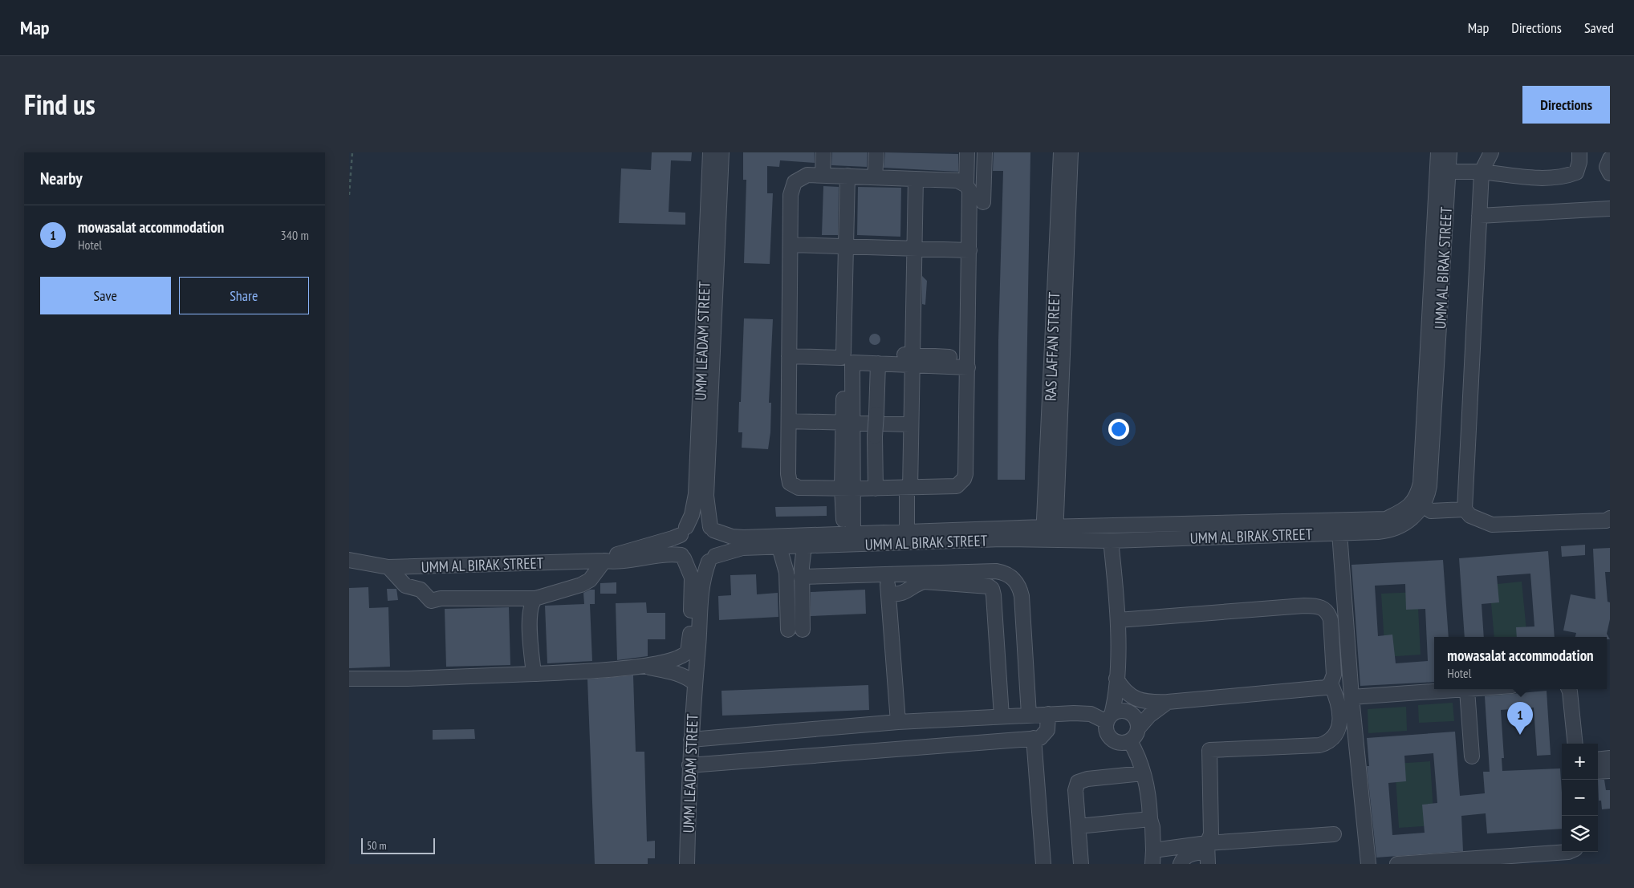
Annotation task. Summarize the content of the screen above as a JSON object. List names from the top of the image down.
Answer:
{
  "streets": {
    "street": ["UMM AL BIRAK STREET", "UMM LEADAM STREET", "RAS LAFFAN STREET"]
  },
  "crossings": [
    ["UMM AL BIRAK STREET", "UMM LEADAM STREET"],
    ["UMM AL BIRAK STREET", "RAS LAFFAN STREET"]
  ],
  "scale_bar": "50 m",
  "page": {
    "header": "Map",
    "nav": ["Map", "Directions", "Saved"],
    "title": "Find us",
    "buttons": [
      "Directions",
      ["Save", "Share"]
    ],
    "heading": "Nearby",
    "list": [
      {
        "mark": "1",
        "name": "mowasalat accommodation",
        "note": "Hotel",
        "value": "340 m"
      }
    ],
    "popup": ["mowasalat accommodation", "Hotel"],
    "pins": "1",
    "map_buttons": ["+", "−"],
    "scale": "50 m"
  }
}
